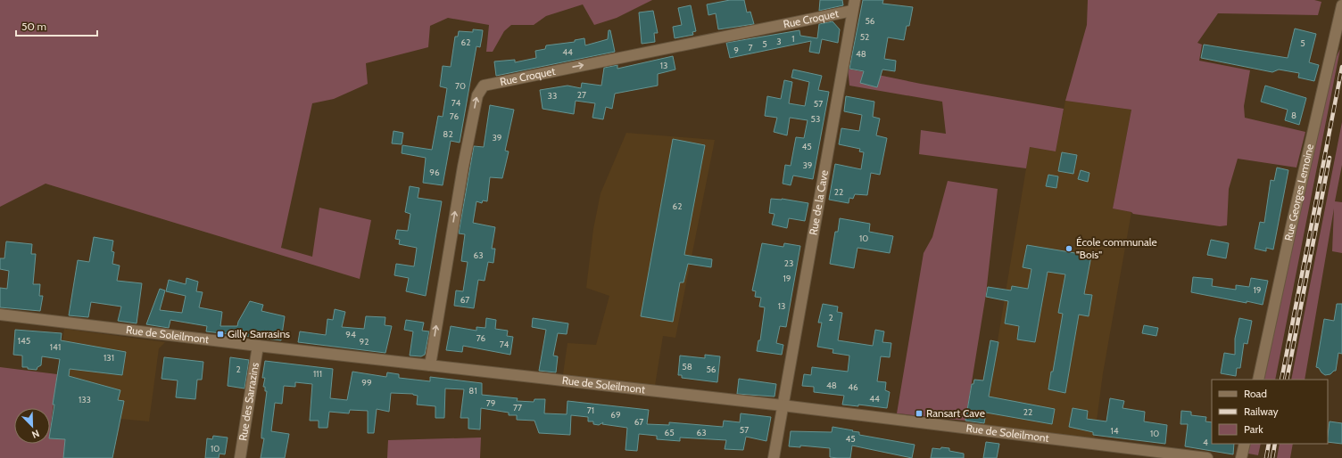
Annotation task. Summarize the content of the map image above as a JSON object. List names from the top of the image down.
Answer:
{
  "streets": {
    "street": [
      "Rue Croquet",
      "Rue Georges Lemoine",
      "Rue de la Cave",
      "Rue de Soleilmont",
      "Rue des Sarrazins"
    ]
  },
  "crossings": [
    ["Rue Croquet", "Rue de la Cave"],
    ["Rue Croquet", "Rue de Soleilmont"],
    ["Rue de la Cave", "Rue de Soleilmont"],
    ["Rue de Soleilmont", "Rue des Sarrazins"]
  ],
  "one_way": ["Rue Croquet"],
  "places": {
    "other": ["École communale \"Bois\""],
    "transit": ["Gilly Sarrasins", "Ransart Cave"]
  },
  "house_numbers": [
    "56",
    "52",
    "1",
    "3",
    "62",
    "5",
    "5",
    "7",
    "9",
    "44",
    "48",
    "13",
    "70",
    "27",
    "33",
    "74",
    "57",
    "8",
    "76",
    "53",
    "82",
    "39",
    "45",
    "39",
    "96",
    "22",
    "62",
    "10",
    "63",
    "23",
    "19",
    "19",
    "67",
    "13",
    "2",
    "94",
    "76",
    "145",
    "92",
    "74",
    "141",
    "131",
    "58",
    "2",
    "56",
    "111",
    "99",
    "48",
    "46",
    "81",
    "44",
    "133",
    "79",
    "77",
    "71",
    "22",
    "69",
    "67",
    "57",
    "14",
    "65",
    "63",
    "10",
    "45",
    "4",
    "10"
  ],
  "legend": ["Road", "Railway", "Park"],
  "scale_bar": "50 m",
  "north": "bottom right"
}
